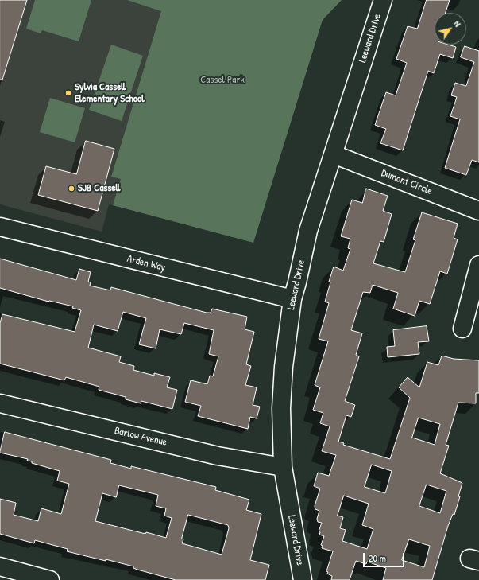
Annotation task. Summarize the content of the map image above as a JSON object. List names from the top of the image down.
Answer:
{
  "streets": {
    "street": [
      "Leeward Drive",
      "Dumont Circle",
      "Arden Way",
      "Barlow Avenue"
    ]
  },
  "crossings": [
    ["Leeward Drive", "Dumont Circle"],
    ["Leeward Drive", "Arden Way"],
    ["Leeward Drive", "Barlow Avenue"]
  ],
  "parks": ["Cassel Park"],
  "places": ["Sylvia Cassell Elementary School", "SJB Cassell"],
  "scale_bar": "20 m",
  "north": "top right"
}
